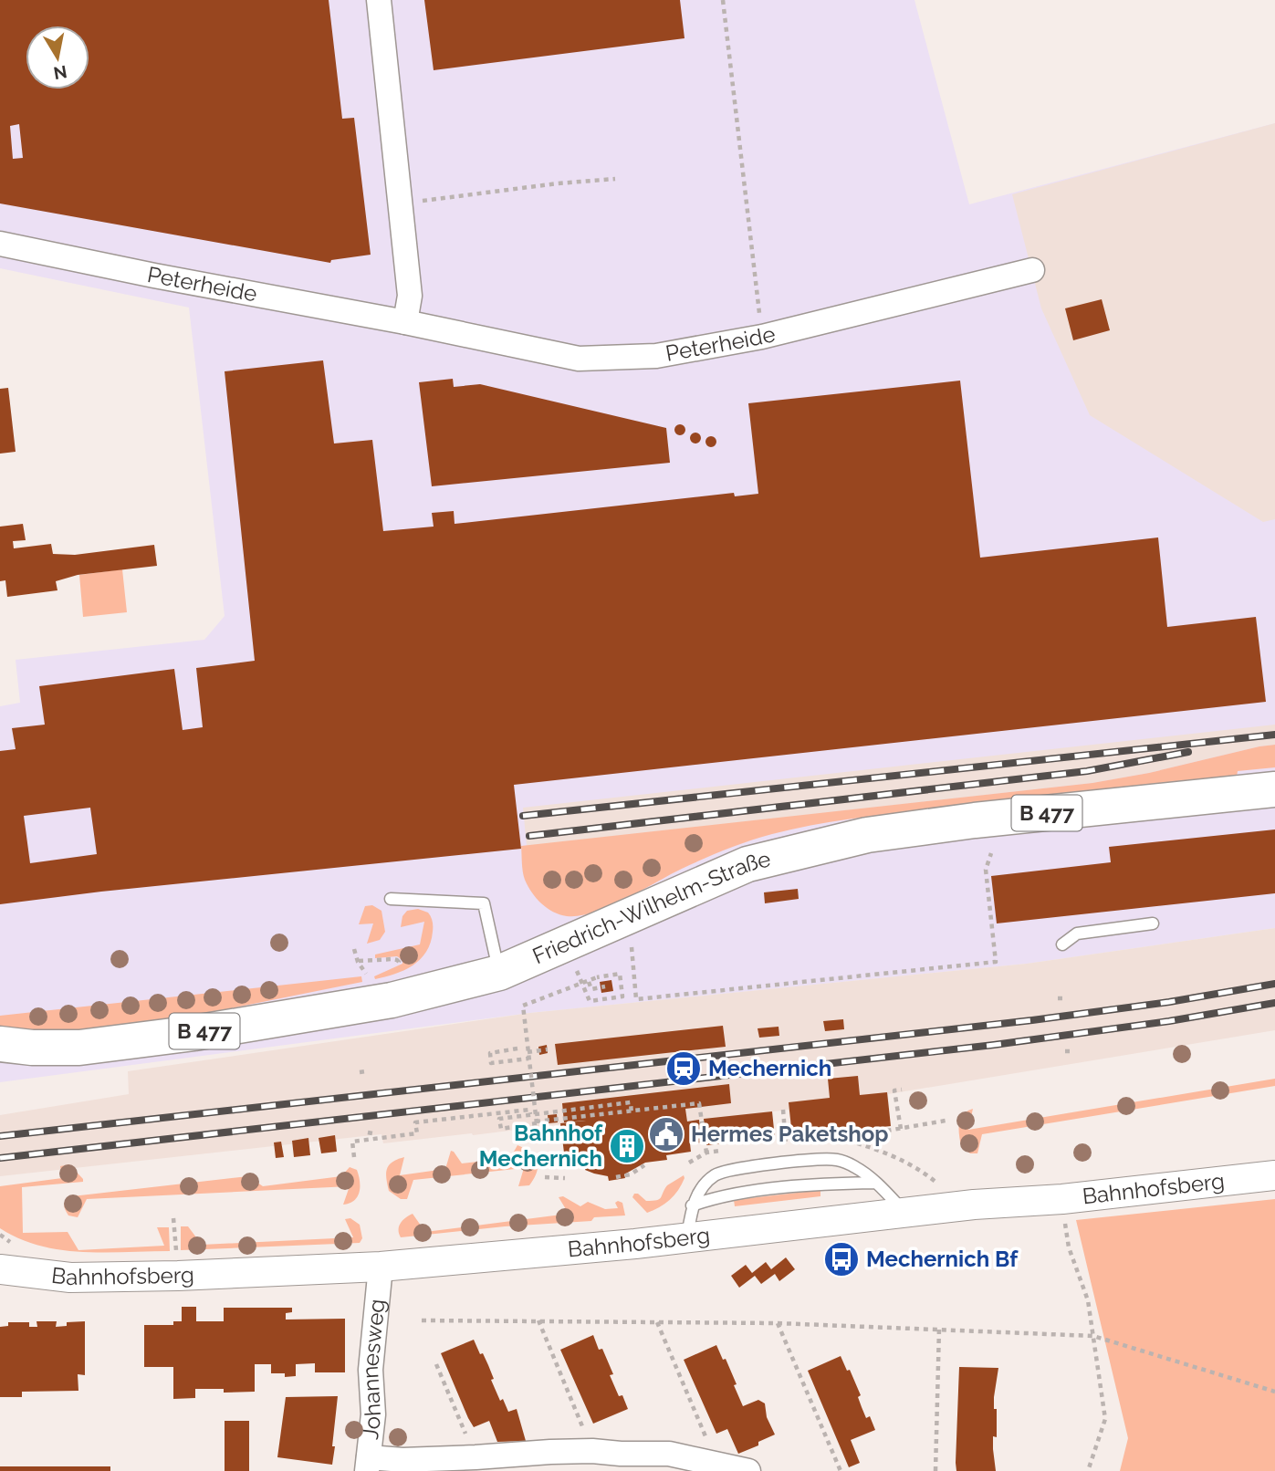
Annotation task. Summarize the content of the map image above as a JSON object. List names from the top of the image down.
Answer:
{
  "streets": {
    "main road": ["B 477", "Friedrich-Wilhelm-Straße"],
    "street": ["Peterheide", "Bahnhofsberg", "Johannesweg"]
  },
  "crossings": [
    ["Bahnhofsberg", "Johannesweg"]
  ],
  "places": {
    "station": ["Mechernich"],
    "public building": ["Hermes Paketshop"],
    "building": ["Bahnhof Mechernich"],
    "bus stop": ["Mechernich Bf"]
  },
  "north": "bottom"
}
